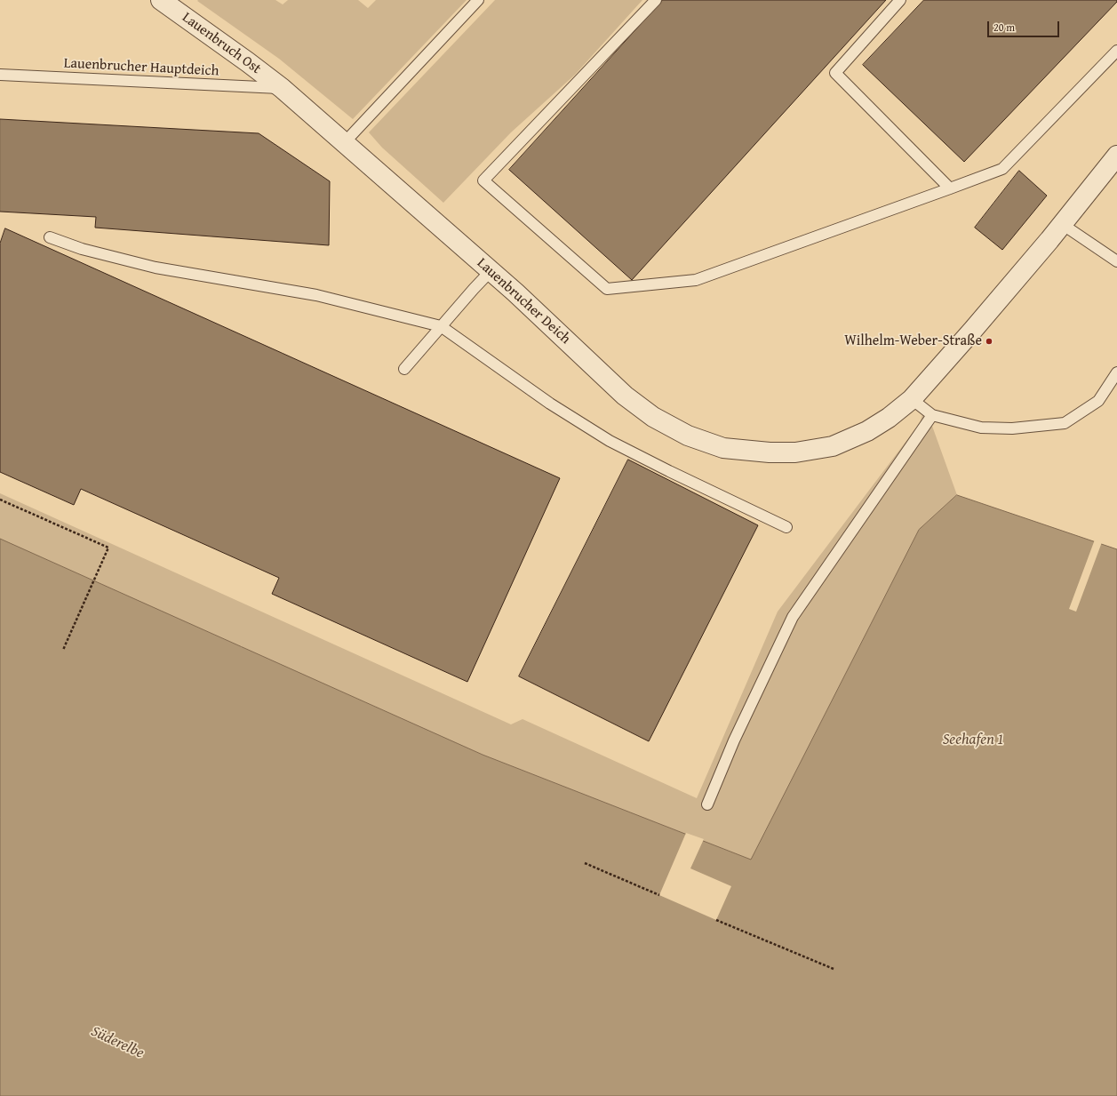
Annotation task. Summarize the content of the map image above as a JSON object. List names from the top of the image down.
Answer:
{
  "streets": {
    "street": ["Lauenbruch Ost", "Lauenbrucher Deich"],
    "lane": ["Lauenbrucher Hauptdeich"]
  },
  "crossings": [
    ["Lauenbruch Ost", "Lauenbrucher Hauptdeich"],
    ["Lauenbruch Ost", "Lauenbrucher Deich"],
    ["Lauenbrucher Hauptdeich", "Lauenbrucher Deich"]
  ],
  "water": ["Seehafen 1", "Süderelbe"],
  "places": ["Wilhelm-Weber-Straße"],
  "scale_bar": "20 m"
}
